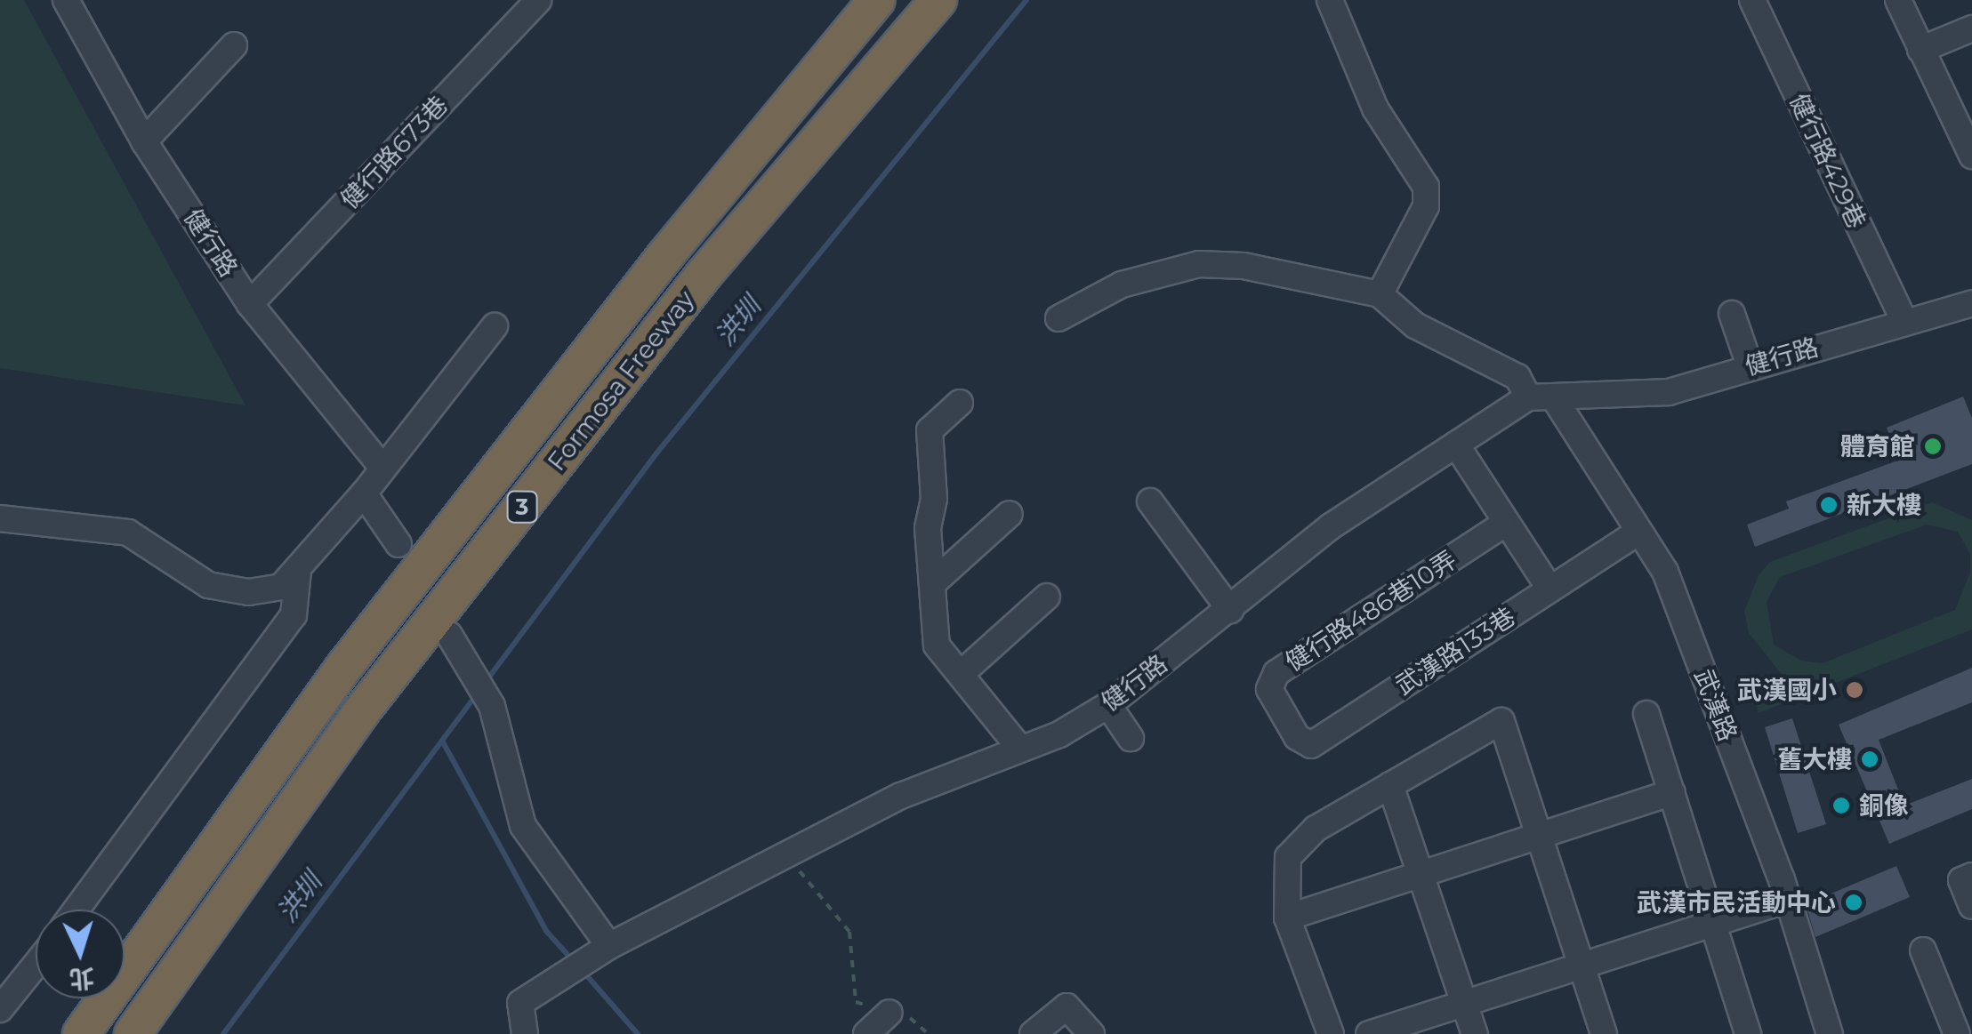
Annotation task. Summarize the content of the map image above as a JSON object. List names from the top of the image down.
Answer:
{
  "streets": {
    "highway": ["Formosa Freeway", "3"],
    "street": [
      "健行路673巷",
      "健行路429巷",
      "健行路",
      "健行路486巷10弄",
      "武漢路133巷",
      "武漢路"
    ]
  },
  "crossings": [
    ["健行路673巷", "健行路"],
    ["健行路429巷", "健行路"],
    ["健行路", "武漢路"],
    ["健行路486巷10弄", "武漢路133巷"],
    ["武漢路133巷", "武漢路"]
  ],
  "water": ["洪圳"],
  "places": [
    "體育館",
    "新大樓",
    "武漢國小",
    "舊大樓",
    "銅像",
    "武漢市民活動中心"
  ],
  "north": "bottom"
}
